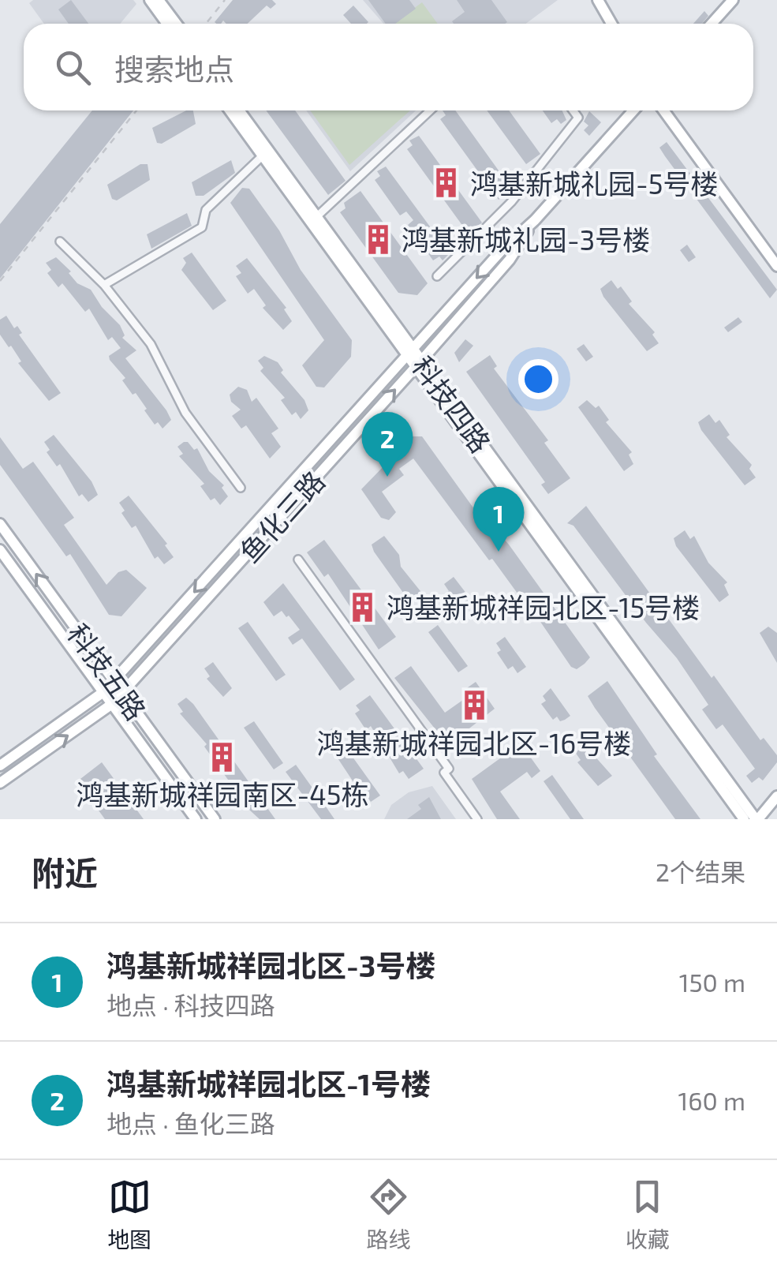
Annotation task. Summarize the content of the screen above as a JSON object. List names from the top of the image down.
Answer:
{
  "streets": {
    "street": ["科技四路", "鱼化三路", "科技五路"]
  },
  "crossings": [
    ["科技四路", "鱼化三路"],
    ["鱼化三路", "科技五路"]
  ],
  "places": {
    "building": [
      "鸿基新城礼园-5号楼",
      "鸿基新城礼园-3号楼",
      "鸿基新城祥园北区-15号楼",
      "鸿基新城祥园北区-16号楼",
      "鸿基新城祥园南区-45栋"
    ]
  },
  "page": {
    "search": "搜索地点",
    "pins": ["2", "1"],
    "heading": ["附近", "2个结果"],
    "list": [
      {
        "mark": "1",
        "name": "鸿基新城祥园北区-3号楼",
        "note": "地点 · 科技四路",
        "value": "150 m"
      },
      {
        "mark": "2",
        "name": "鸿基新城祥园北区-1号楼",
        "note": "地点 · 鱼化三路",
        "value": "160 m"
      }
    ],
    "nav": ["地图", "路线", "收藏"]
  }
}
